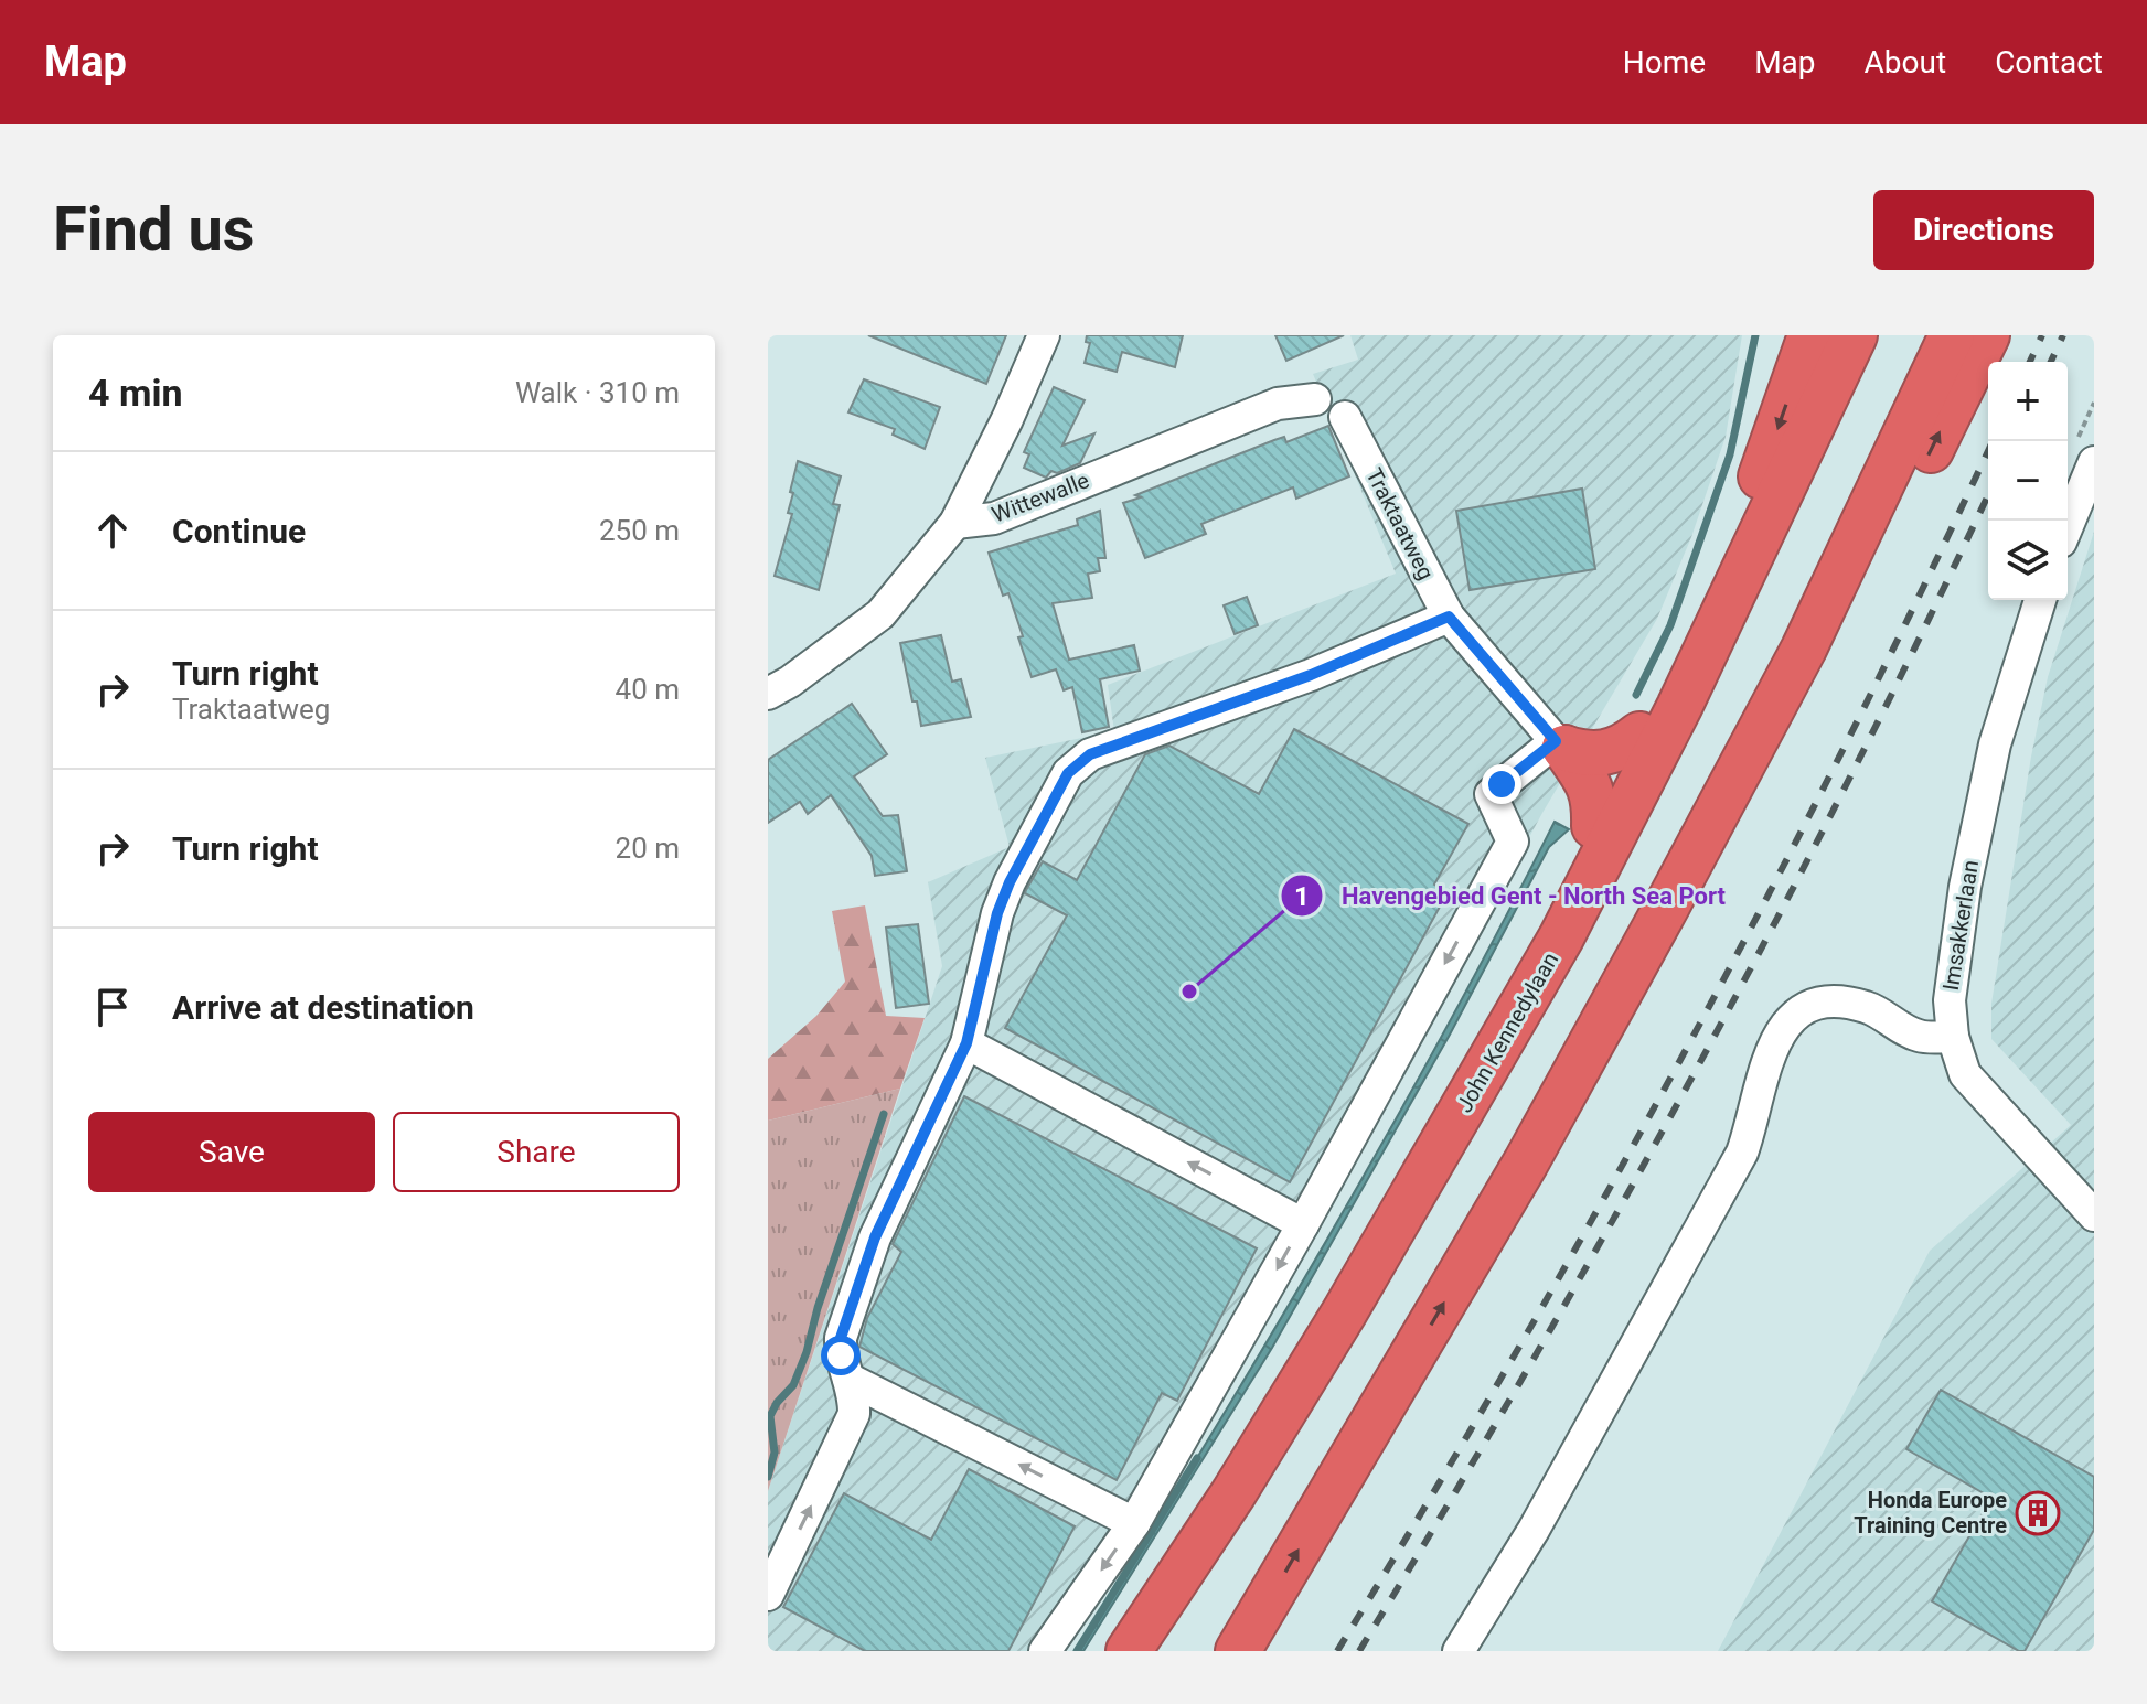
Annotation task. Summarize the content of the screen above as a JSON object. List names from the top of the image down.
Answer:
{
  "streets": {
    "highway": ["John Kennedylaan"],
    "street": ["Wittewalle", "Traktaatweg", "Imsakkerlaan"]
  },
  "places": {
    "other": ["Havengebied Gent - North Sea Port"],
    "building": ["Honda Europe Training Centre"]
  },
  "page": {
    "header": "Map",
    "nav": [
      "Home",
      "Map",
      "About",
      "Contact"
    ],
    "buttons": [
      "Directions",
      ["Save", "Share"]
    ],
    "title": "Find us",
    "heading": ["4 min", "Walk · 310 m"],
    "map_buttons": ["+", "−"],
    "list": [
      ["Continue", "250 m"],
      ["Turn right", "Traktaatweg", "40 m"],
      ["Turn right", "20 m"],
      "Arrive at destination"
    ]
  }
}
